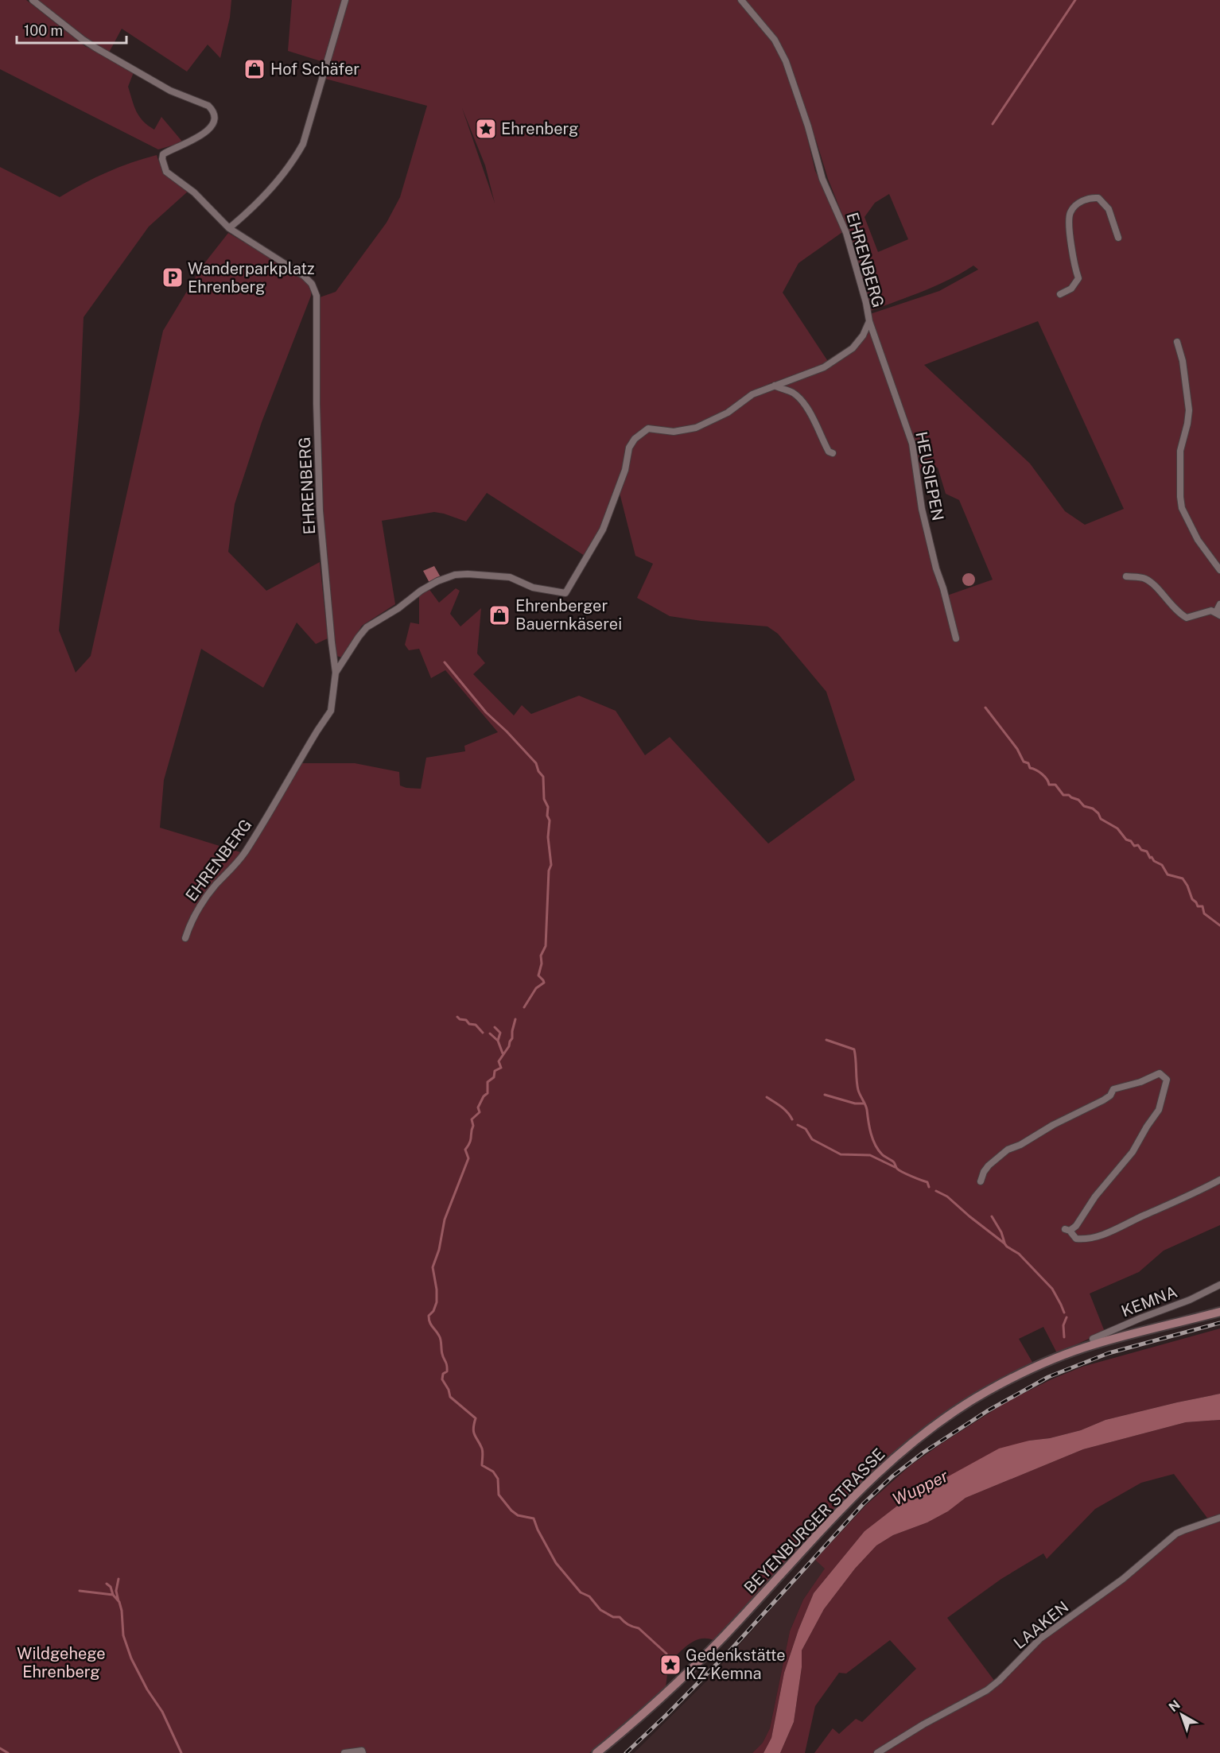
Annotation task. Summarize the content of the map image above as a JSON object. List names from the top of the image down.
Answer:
{
  "streets": {
    "main road": ["BEYENBURGER STRASSE"],
    "street": [
      "EHRENBERG",
      "HEUSIEPEN",
      "KEMNA",
      "LAAKEN"
    ]
  },
  "crossings": [
    ["EHRENBERG", "HEUSIEPEN"],
    ["KEMNA", "BEYENBURGER STRASSE"]
  ],
  "water": ["Wupper"],
  "parks": ["Wildgehege Ehrenberg"],
  "places": {
    "shop": ["Hof Schäfer", "Ehrenberger Bauernkäserei"],
    "place": ["Ehrenberg", "Gedenkstätte KZ Kemna"],
    "parking": ["Wanderparkplatz Ehrenberg"]
  },
  "scale_bar": "100 m",
  "north": "top left"
}
